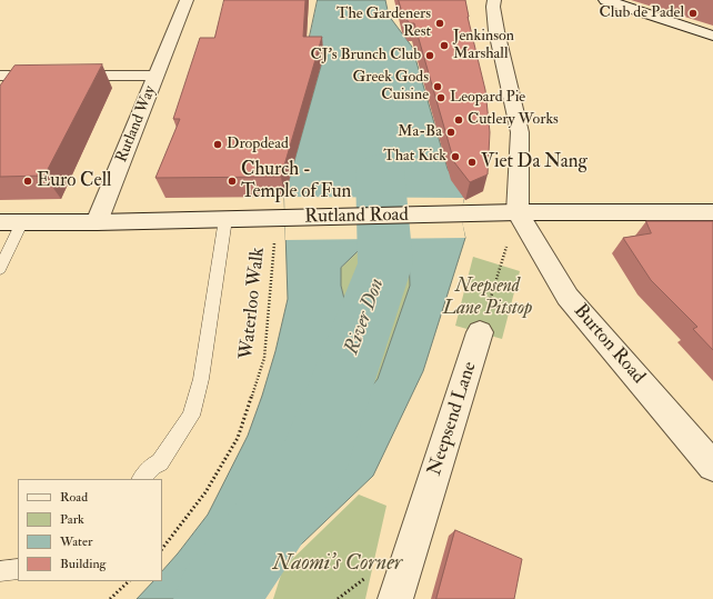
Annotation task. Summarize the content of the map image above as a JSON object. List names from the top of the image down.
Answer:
{
  "streets": {
    "street": [
      "Rutland Way",
      "Rutland Road",
      "Burton Road",
      "Neepsend Lane"
    ],
    "path": ["Waterloo Walk"]
  },
  "crossings": [
    ["Rutland Way", "Rutland Road"],
    ["Rutland Road", "Waterloo Walk"],
    ["Rutland Road", "Burton Road"]
  ],
  "water": ["River Don"],
  "parks": ["Neepsend Lane Pitstop", "Naomi’s Corner"],
  "places": [
    "Club de Padel",
    "The Gardeners Rest",
    "Jenkinson Marshall",
    "CJ's Brunch Club",
    "Greek Gods Cuisine",
    "Leopard Pie",
    "Cutlery Works",
    "Ma-Ba",
    "Dropdead",
    "That Kick",
    "Viet Da Nang",
    "Euro Cell",
    "Church - Temple of Fun"
  ],
  "legend": [
    "Road",
    "Park",
    "Water",
    "Building"
  ]
}
